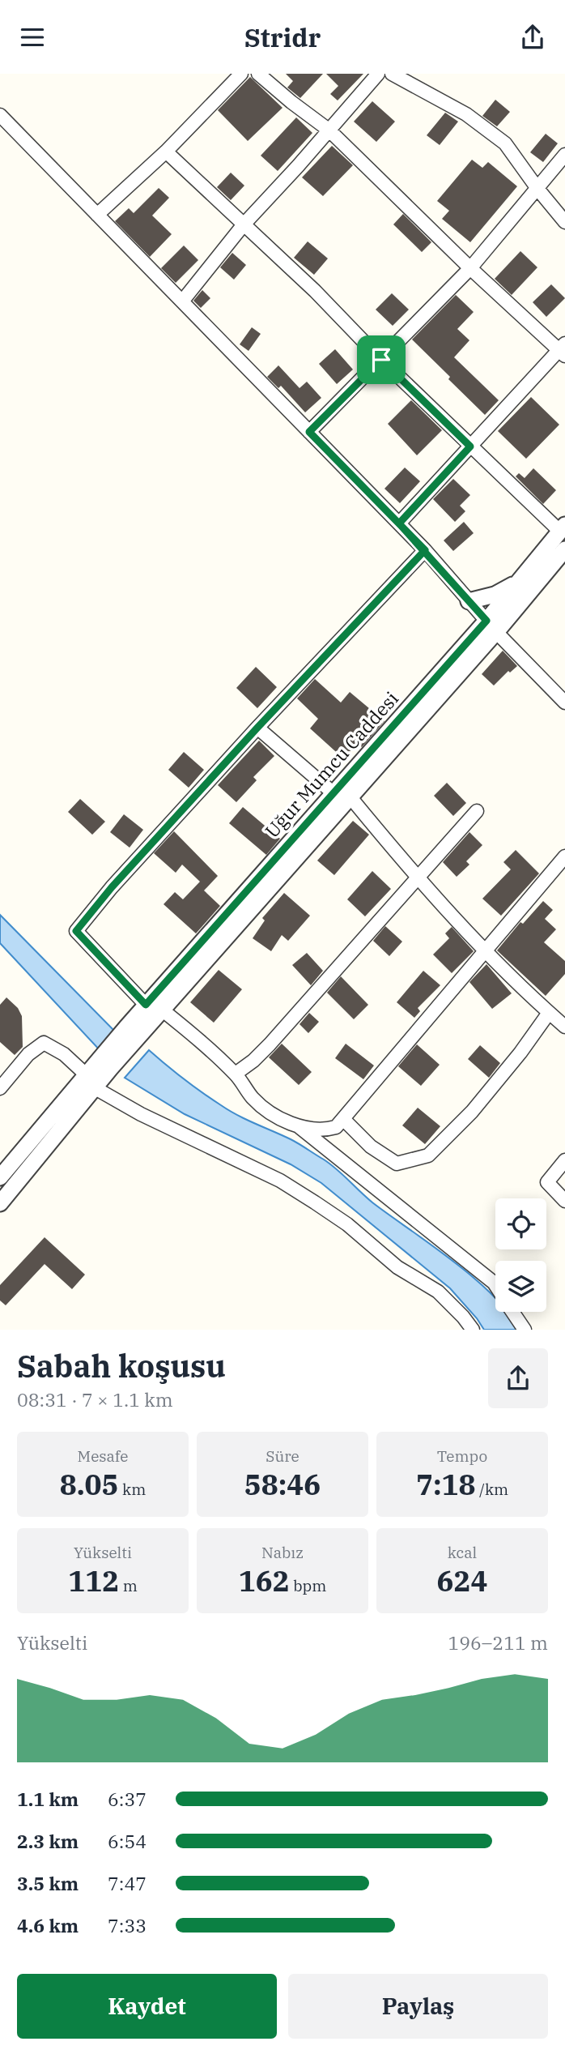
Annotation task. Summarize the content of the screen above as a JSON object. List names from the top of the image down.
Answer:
{
  "streets": {
    "street": ["Uğur Mumcu Caddesi"]
  },
  "page": {
    "header": "Stridr",
    "heading": ["Sabah koşusu", "08:31 · 7 × 1.1 km"],
    "stats": [
      ["Mesafe", "8.05 km"],
      ["Süre", "58:46"],
      ["Tempo", "7:18 /km"],
      ["Yükselti", "112 m"],
      ["Nabız", "162 bpm"],
      ["kcal", "624"]
    ],
    "chart": ["Yükselti", "196–211 m"],
    "list": [
      {
        "name": "1.1 km",
        "note": "6:37"
      },
      {
        "name": "2.3 km",
        "note": "6:54"
      },
      {
        "name": "3.5 km",
        "note": "7:47"
      },
      {
        "name": "4.6 km",
        "note": "7:33"
      }
    ],
    "buttons": ["Kaydet", "Paylaş"]
  }
}
